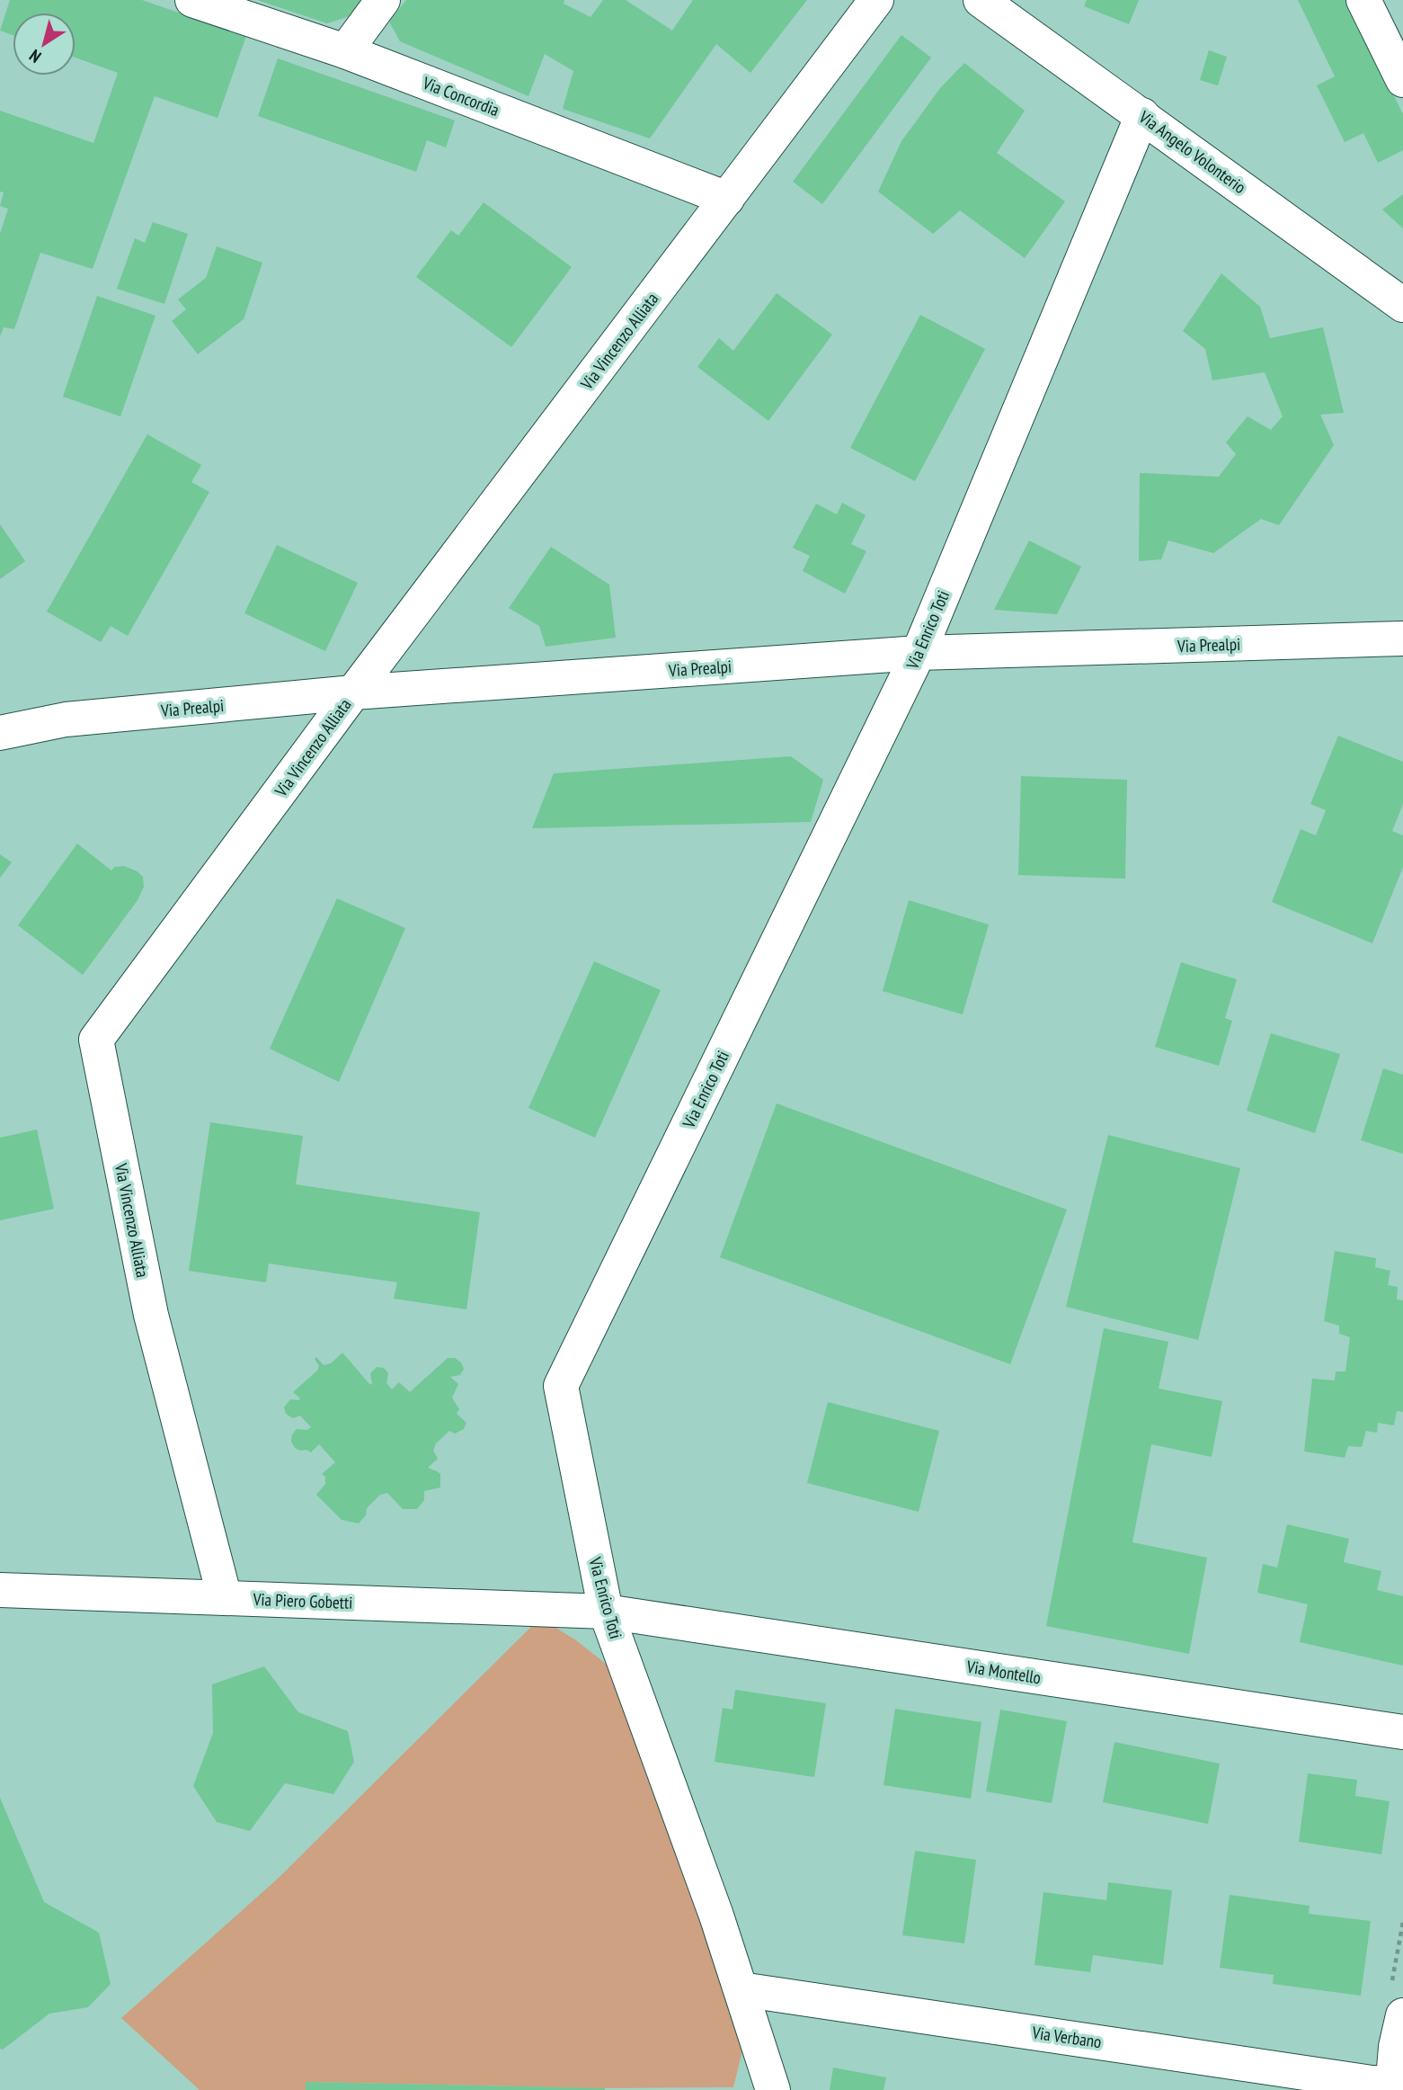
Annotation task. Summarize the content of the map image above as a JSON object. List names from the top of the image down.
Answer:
{
  "streets": {
    "street": [
      "Via Concordia",
      "Via Angelo Volonterio",
      "Via Vincenzo Alliata",
      "Via Enrico Toti",
      "Via Prealpi",
      "Via Piero Gobetti",
      "Via Montello",
      "Via Verbano"
    ]
  },
  "crossings": [
    ["Via Concordia", "Via Vincenzo Alliata"],
    ["Via Angelo Volonterio", "Via Enrico Toti"],
    ["Via Vincenzo Alliata", "Via Prealpi"],
    ["Via Vincenzo Alliata", "Via Piero Gobetti"],
    ["Via Enrico Toti", "Via Prealpi"],
    ["Via Enrico Toti", "Via Piero Gobetti"],
    ["Via Enrico Toti", "Via Montello"],
    ["Via Enrico Toti", "Via Verbano"],
    ["Via Piero Gobetti", "Via Montello"]
  ],
  "north": "bottom left"
}
